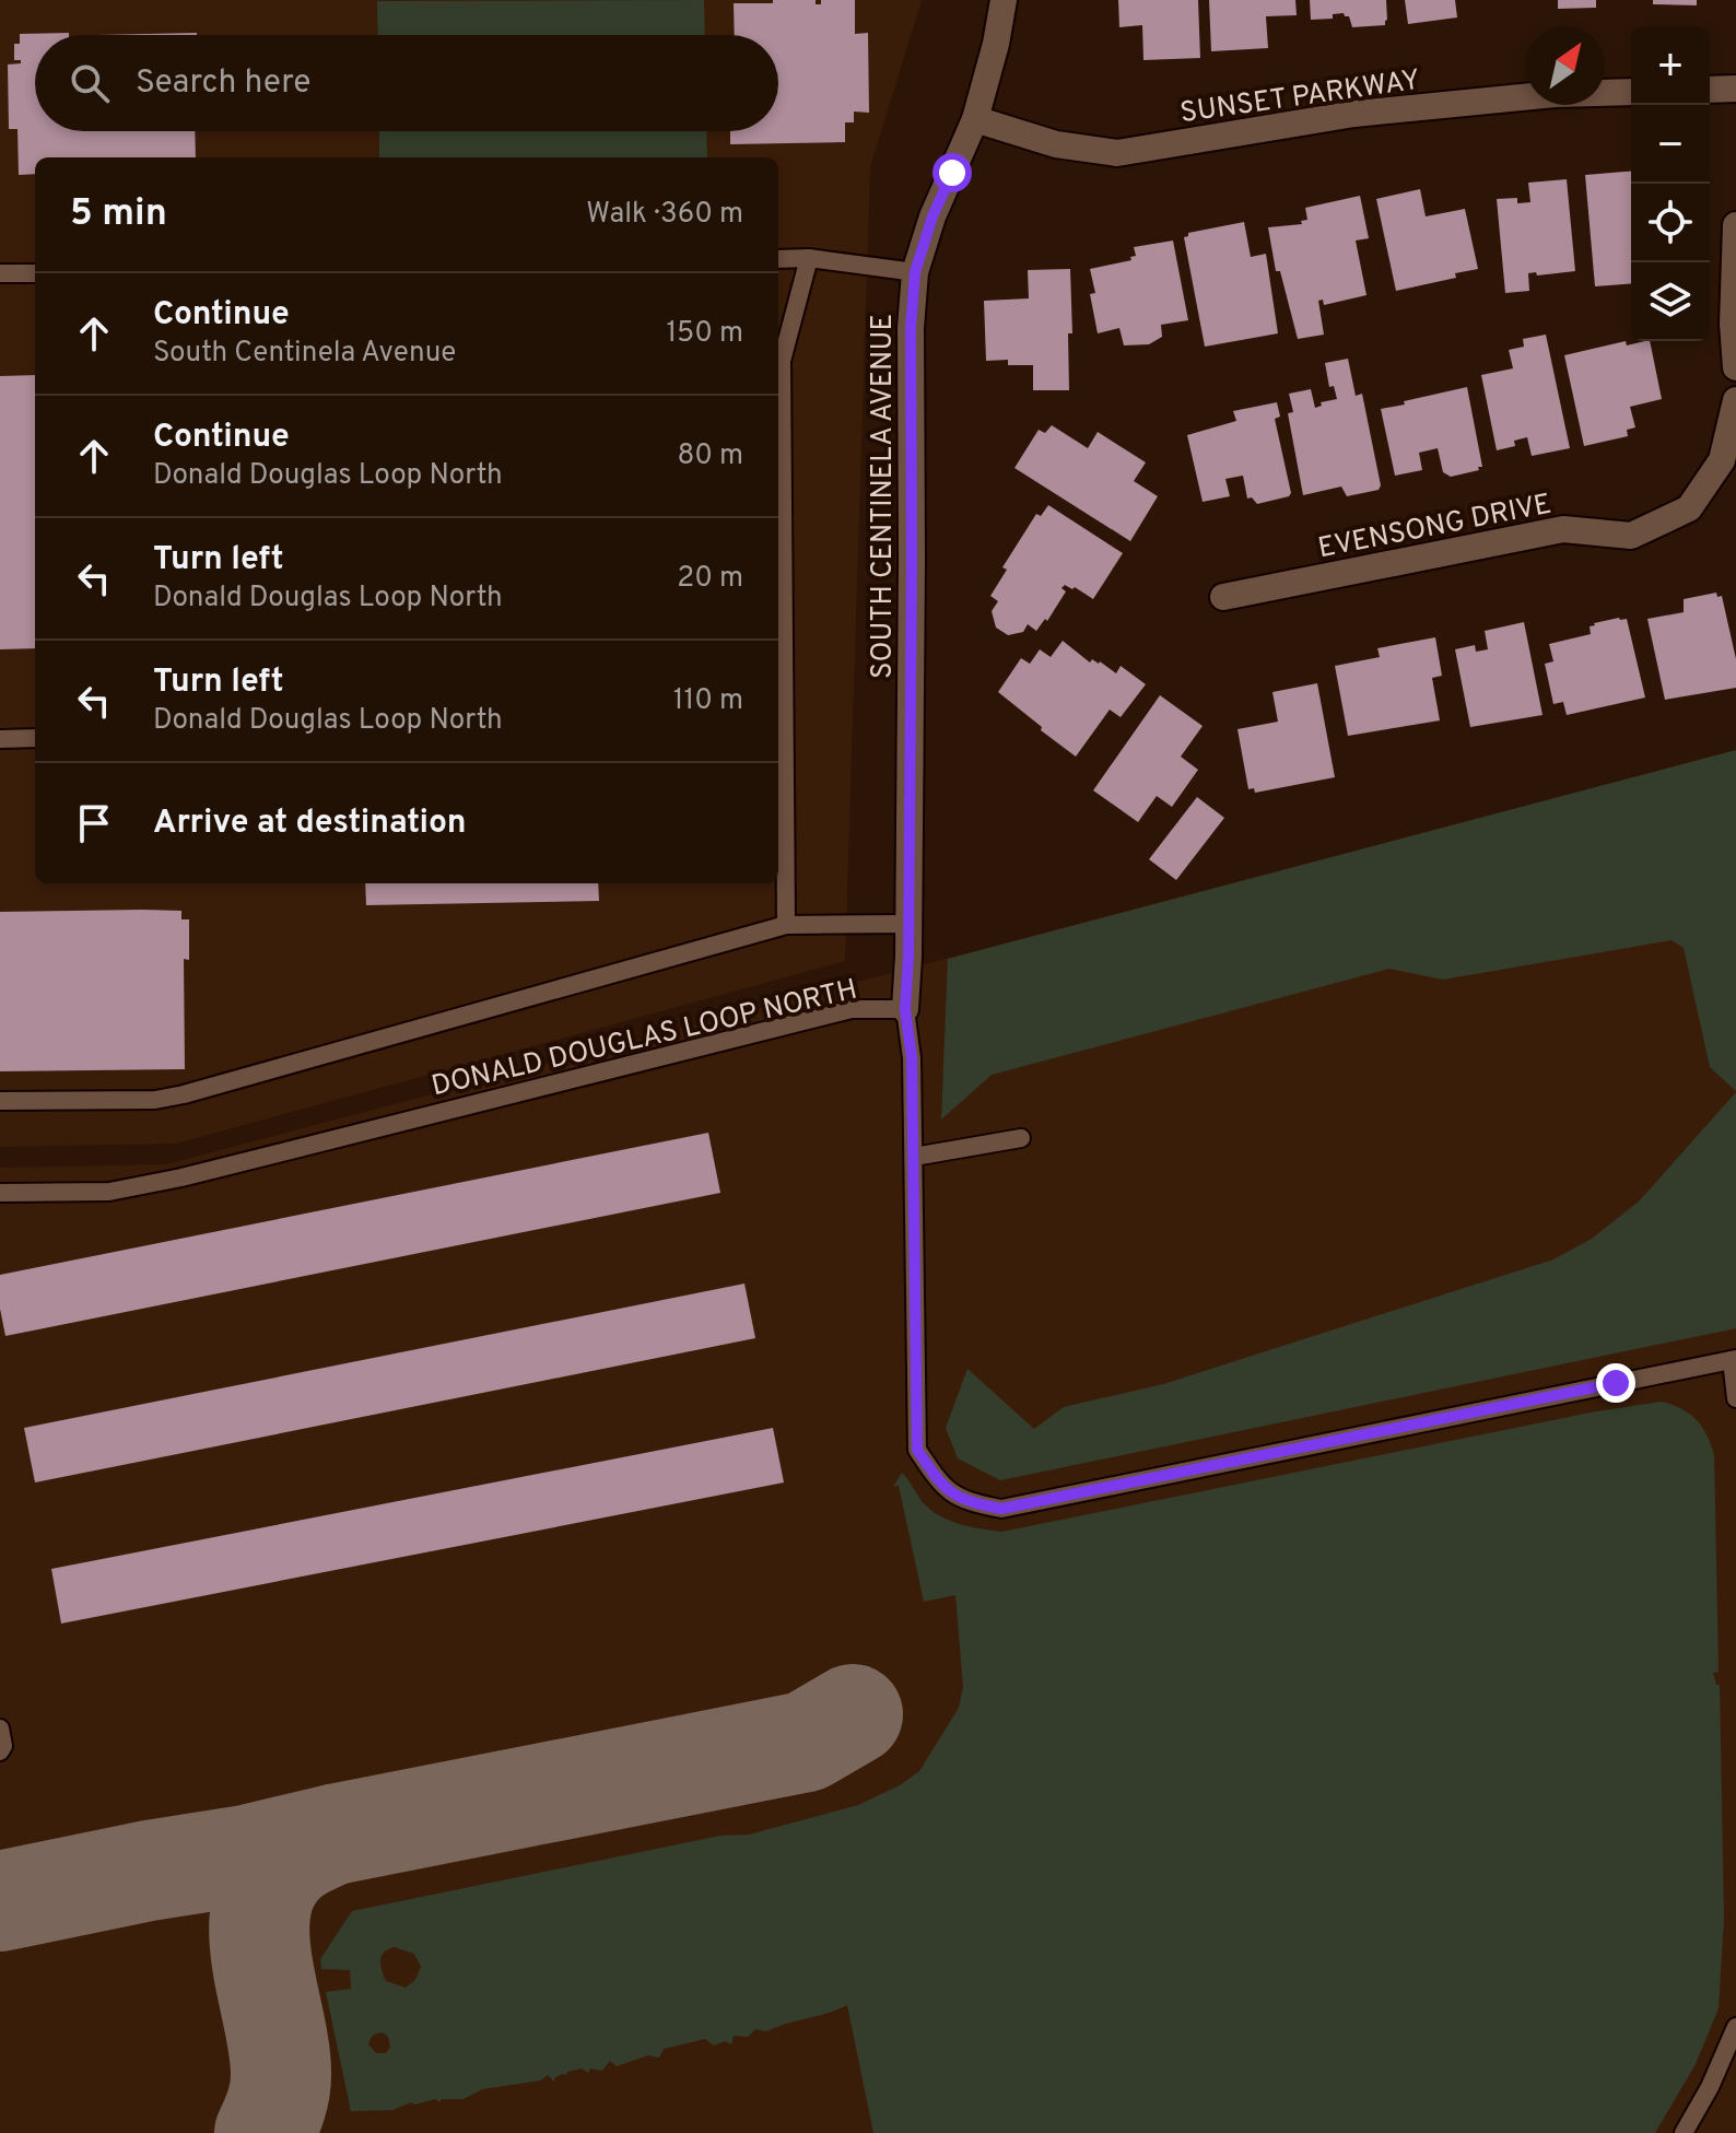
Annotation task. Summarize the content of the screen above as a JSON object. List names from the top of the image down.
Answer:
{
  "streets": {
    "street": ["SUNSET PARKWAY", "SOUTH CENTINELA AVENUE", "EVENSONG DRIVE"],
    "lane": ["DONALD DOUGLAS LOOP NORTH"]
  },
  "crossings": [
    ["SUNSET PARKWAY", "SOUTH CENTINELA AVENUE"],
    ["SOUTH CENTINELA AVENUE", "DONALD DOUGLAS LOOP NORTH"]
  ],
  "north": "top right",
  "page": {
    "map_buttons": ["+", "−"],
    "search": "Search here",
    "heading": ["5 min", "Walk · 360 m"],
    "list": [
      ["Continue", "South Centinela Avenue", "150 m"],
      ["Continue", "Donald Douglas Loop North", "80 m"],
      ["Turn left", "Donald Douglas Loop North", "20 m"],
      ["Turn left", "Donald Douglas Loop North", "110 m"],
      "Arrive at destination"
    ]
  }
}
